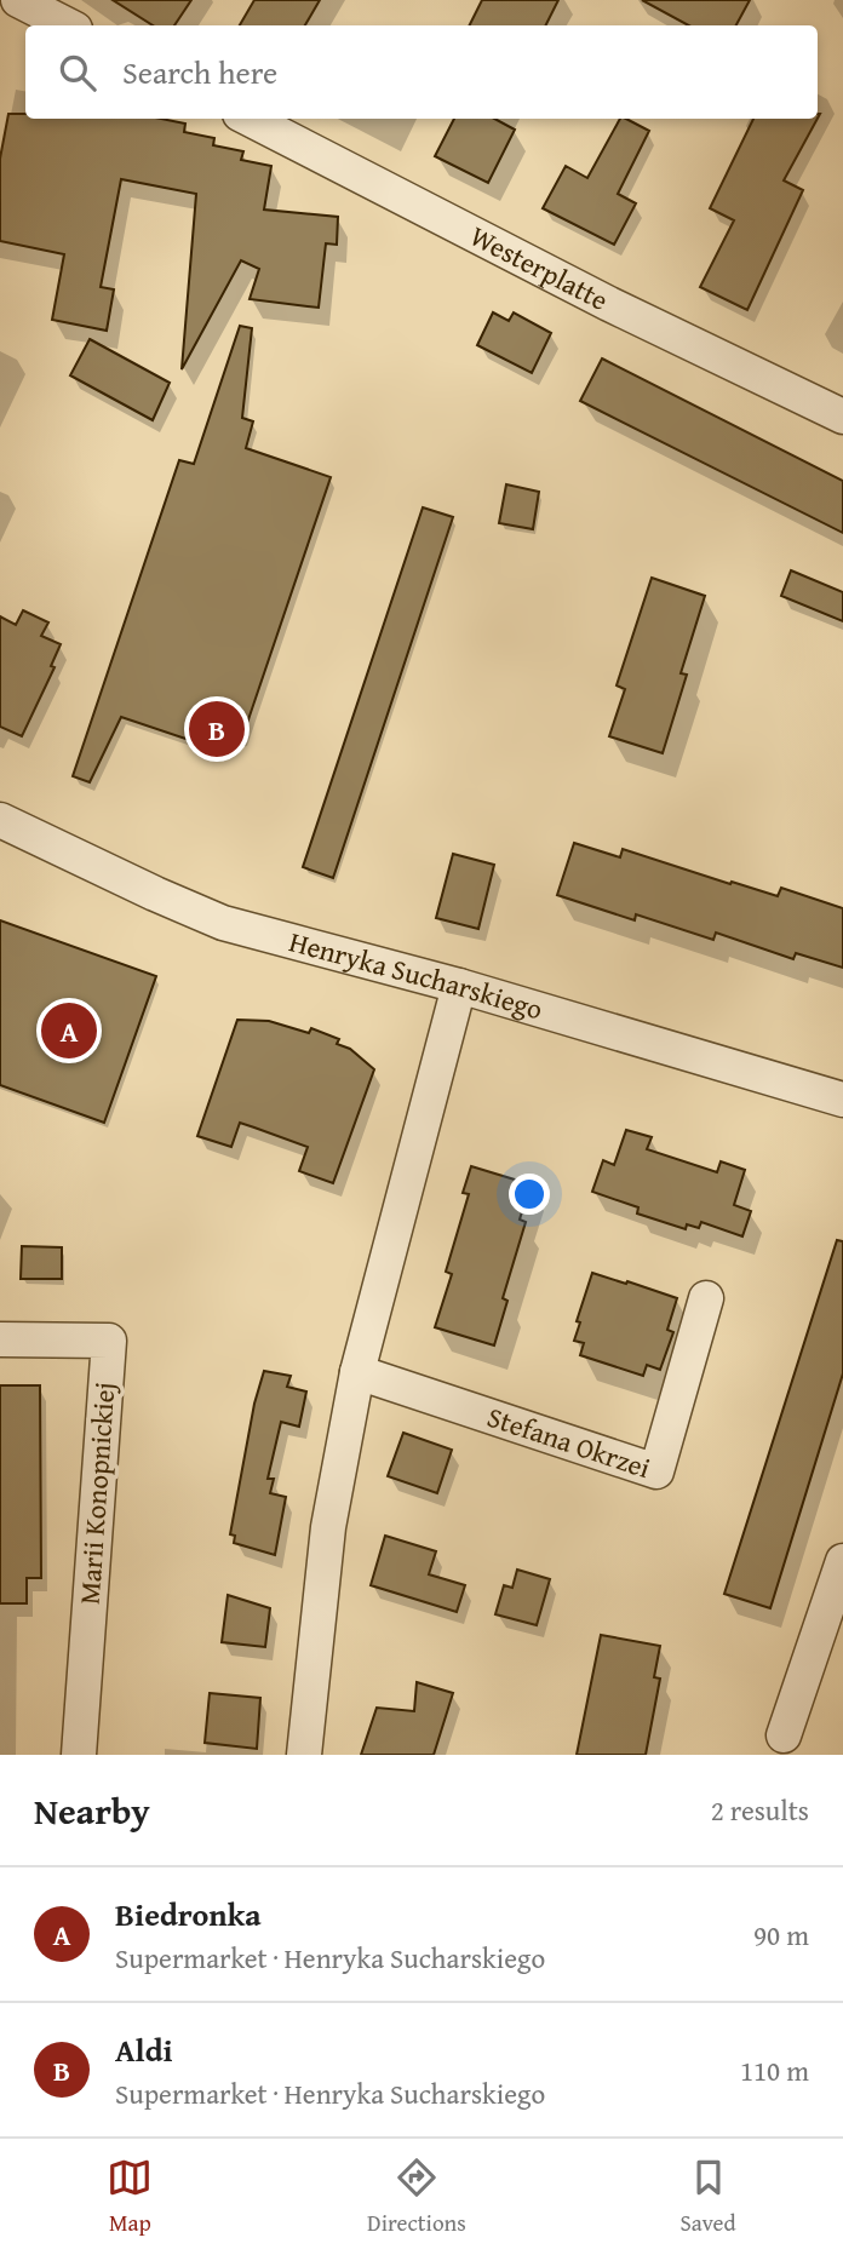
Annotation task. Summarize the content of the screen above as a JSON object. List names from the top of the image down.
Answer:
{
  "streets": {
    "street": [
      "Westerplatte",
      "Henryka Sucharskiego",
      "Stefana Okrzei",
      "Marii Konopnickiej"
    ]
  },
  "page": {
    "search": "Search here",
    "pins": ["B", "A"],
    "heading": ["Nearby", "2 results"],
    "list": [
      {
        "mark": "A",
        "name": "Biedronka",
        "note": "Supermarket · Henryka Sucharskiego",
        "value": "90 m"
      },
      {
        "mark": "B",
        "name": "Aldi",
        "note": "Supermarket · Henryka Sucharskiego",
        "value": "110 m"
      }
    ],
    "nav": ["Map", "Directions", "Saved"]
  }
}
